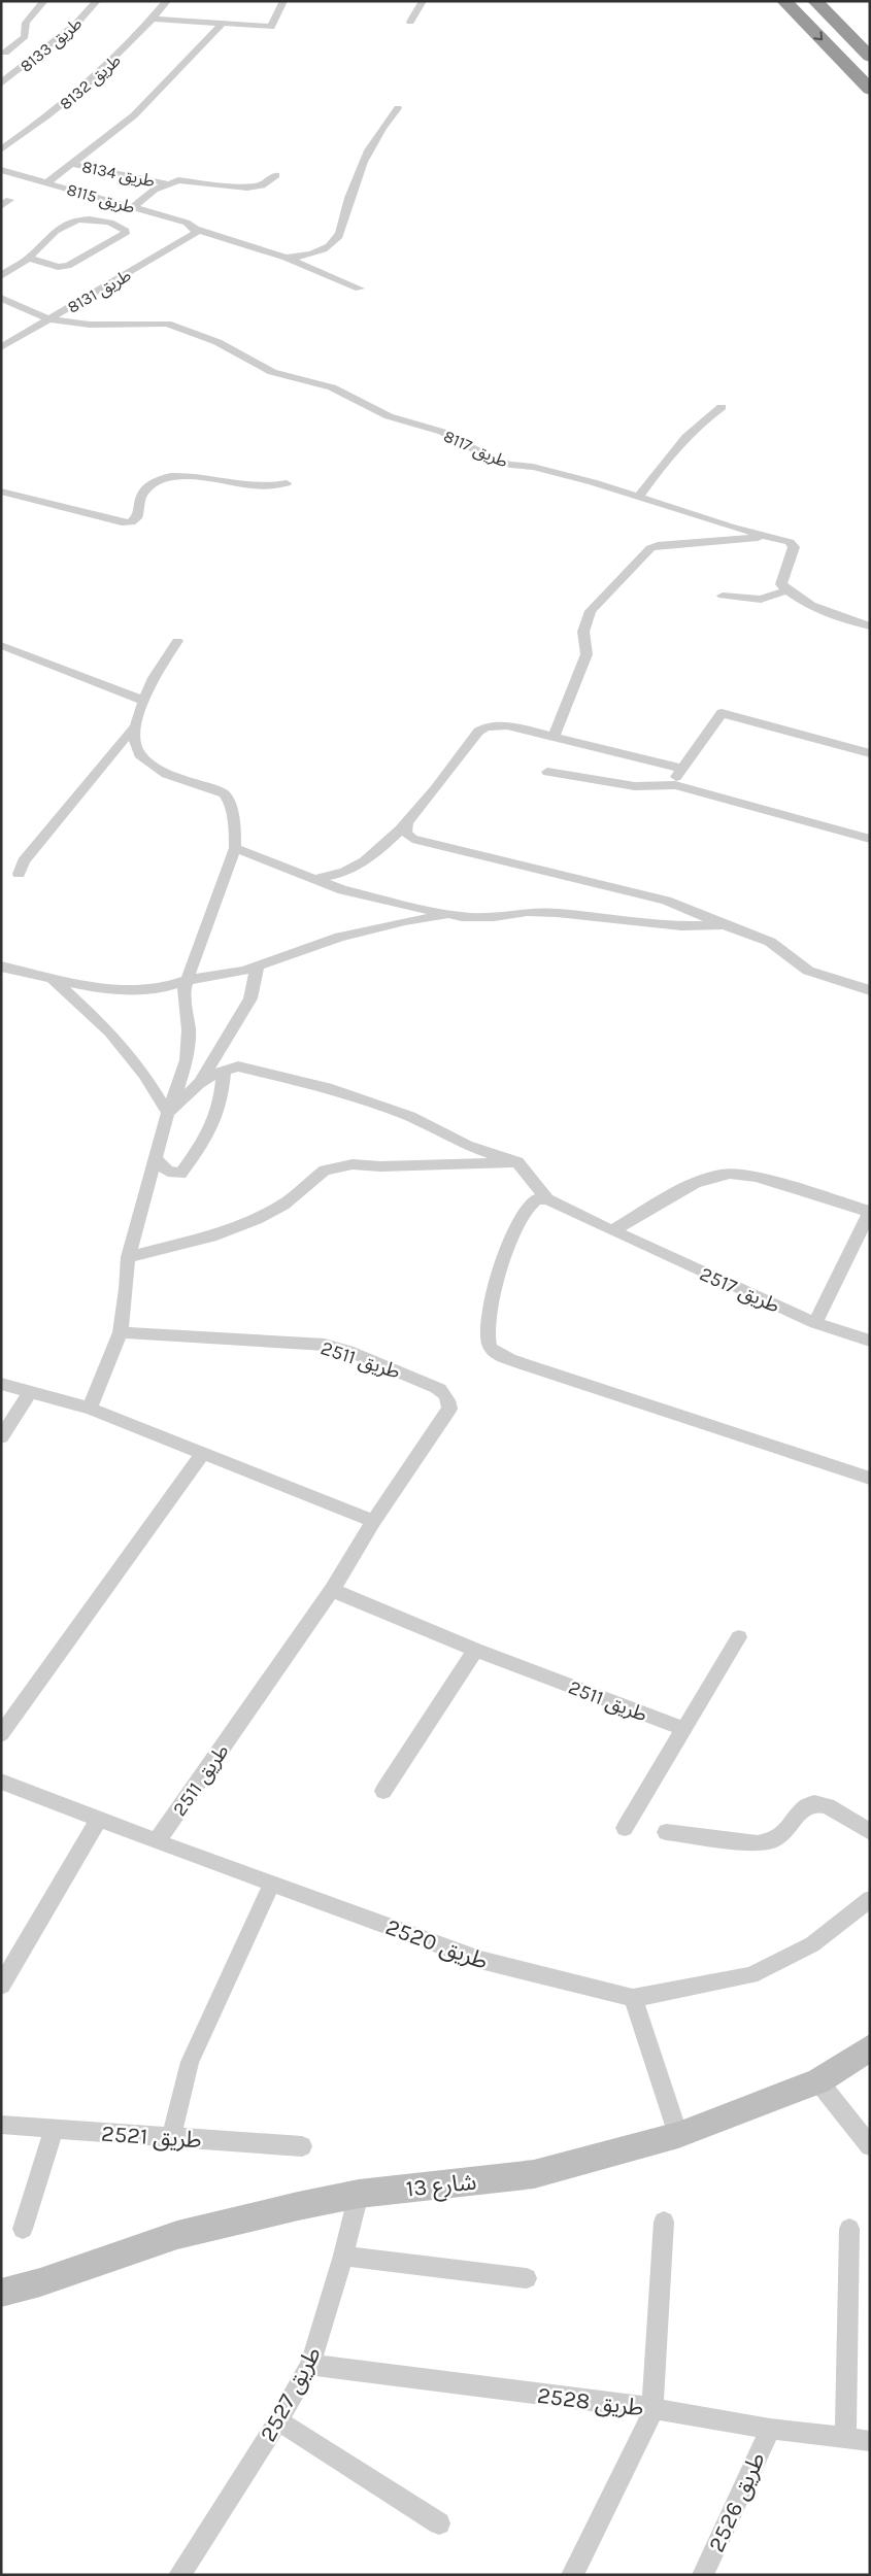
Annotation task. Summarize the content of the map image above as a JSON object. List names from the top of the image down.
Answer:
{
  "streets": {
    "street": [
      "طريق 8133",
      "طريق 8132",
      "طريق 8134",
      "طريق 8115",
      "طريق 8131",
      "طريق 8117",
      "طريق 2517",
      "طريق 2511",
      "طريق 2520",
      "طريق 2521",
      "شارع 13",
      "طريق 2527",
      "طريق 2528",
      "طريق 2526"
    ]
  },
  "crossings": [
    ["طريق 8115", "طريق 8131"],
    ["طريق 8131", "طريق 8117"],
    ["طريق 2511", "طريق 2520"],
    ["شارع 13", "طريق 2527"],
    ["طريق 2527", "طريق 2528"],
    ["طريق 2528", "طريق 2526"]
  ]
}
